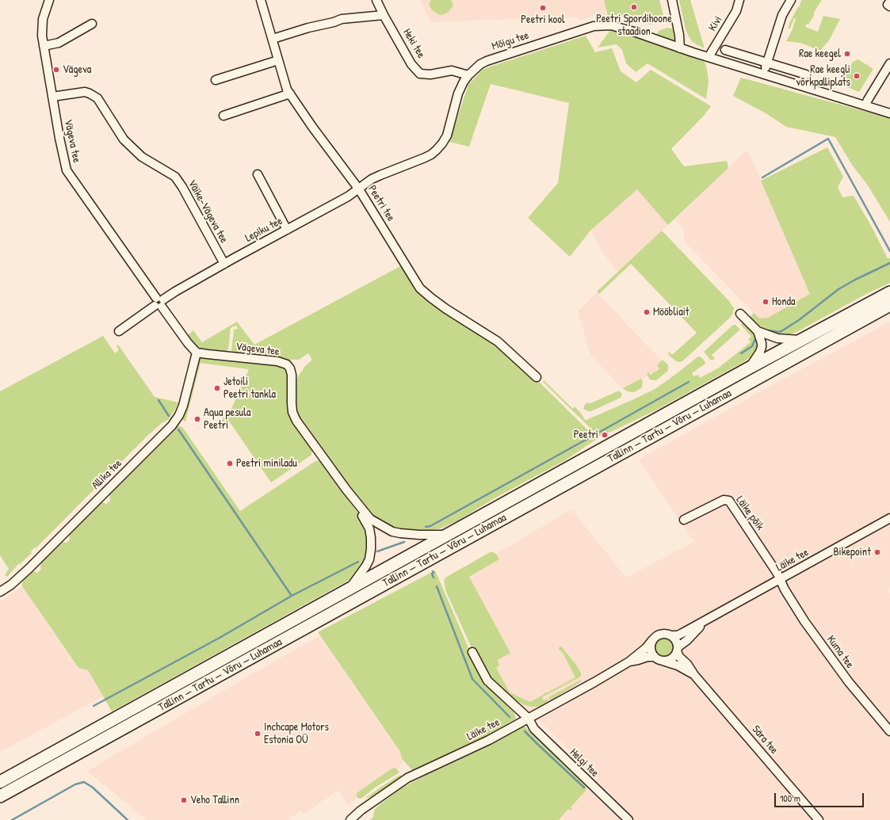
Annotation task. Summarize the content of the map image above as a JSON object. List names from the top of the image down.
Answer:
{
  "streets": {
    "highway": ["Tallinn — Tartu — Võru — Luhamaa"],
    "street": [
      "Kivi",
      "Mõigu tee",
      "Heki tee",
      "Vägeva tee",
      "Peetri tee",
      "Väike-Vägeva tee",
      "Lepiku tee",
      "Allika tee",
      "Läike põik",
      "Läike tee",
      "Kuma tee",
      "Sära tee",
      "Helgi tee"
    ]
  },
  "crossings": [
    ["Kivi", "Mõigu tee"],
    ["Mõigu tee", "Heki tee"],
    ["Mõigu tee", "Peetri tee"],
    ["Mõigu tee", "Lepiku tee"],
    ["Vägeva tee", "Väike-Vägeva tee"],
    ["Vägeva tee", "Lepiku tee"],
    ["Vägeva tee", "Tallinn — Tartu — Võru — Luhamaa"],
    ["Vägeva tee", "Allika tee"],
    ["Peetri tee", "Lepiku tee"],
    ["Väike-Vägeva tee", "Lepiku tee"],
    ["Läike põik", "Läike tee"],
    ["Läike põik", "Kuma tee"],
    ["Läike tee", "Kuma tee"],
    ["Läike tee", "Sära tee"],
    ["Läike tee", "Helgi tee"]
  ],
  "places": [
    "Peetri Spordihoone staadion",
    "Peetri kool",
    "Rae keegel",
    "Vägeva",
    "Rae keegli võrkpalliplats",
    "Honda",
    "Mööbliait",
    "Jetoili Peetri tankla",
    "Aqua pesula Peetri",
    "Peetri",
    "Peetri miniladu",
    "Bikepoint",
    "Inchcape Motors Estonia OÜ",
    "Veho Tallinn"
  ],
  "scale_bar": "100 m"
}
